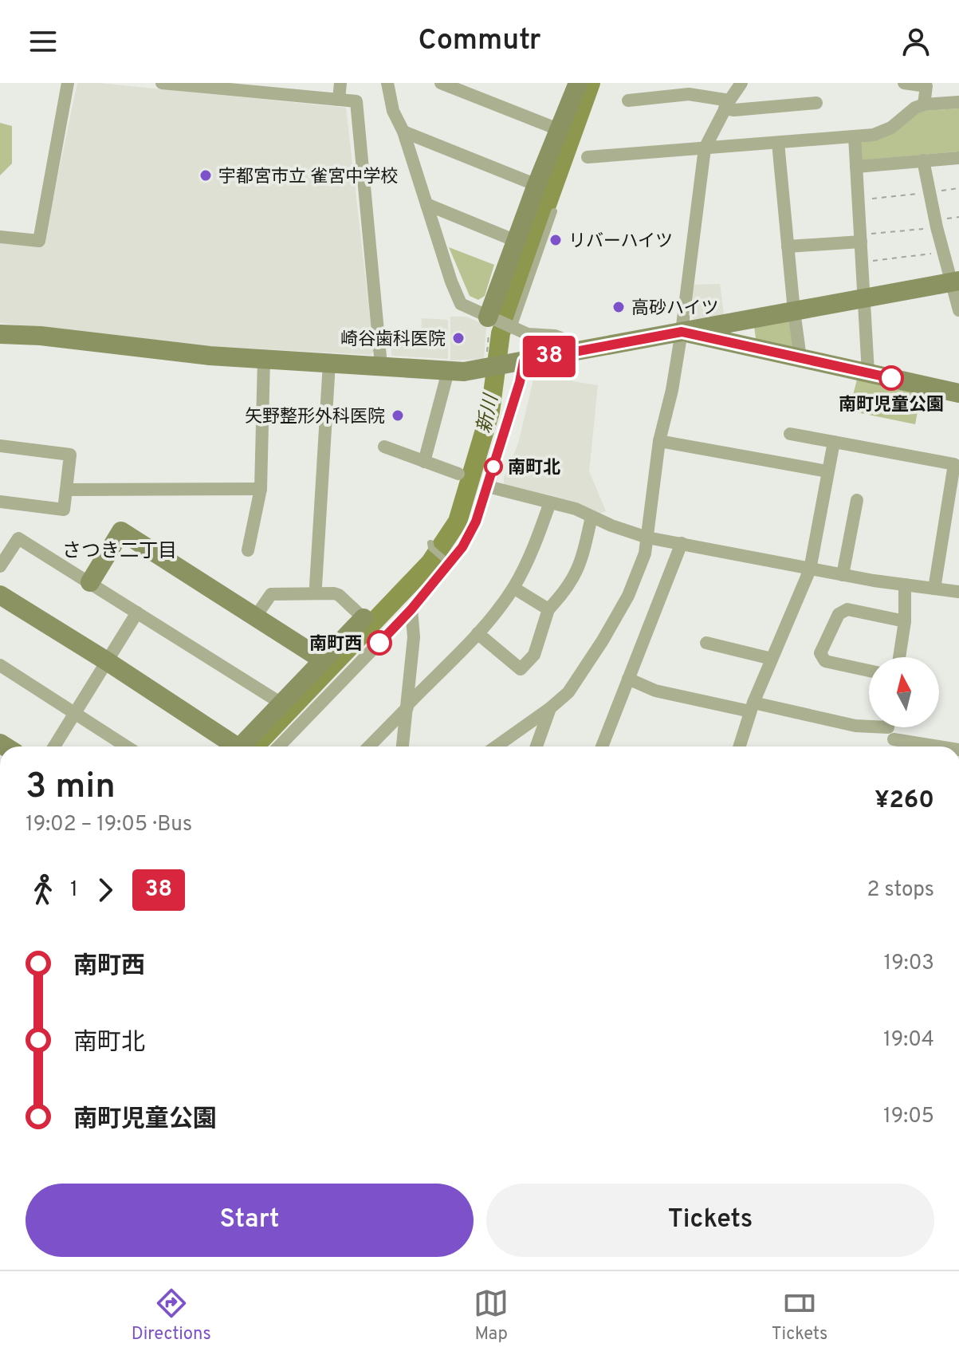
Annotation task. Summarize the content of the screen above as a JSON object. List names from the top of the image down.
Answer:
{
  "districts": ["さつき二丁目"],
  "water": ["新川"],
  "places": [
    "宇都宮市立 雀宮中学校",
    "リバーハイツ",
    "高砂ハイツ",
    "崎谷歯科医院",
    "南町児童公園",
    "矢野整形外科医院",
    "南町北",
    "南町西"
  ],
  "lines": ["bus line 38"],
  "north": "top",
  "page": {
    "header": "Commutr",
    "on_map": "38",
    "heading": ["3 min", "19:02 – 19:05 · Bus", "¥260"],
    "legs": ["1", "38", "2 stops"],
    "list": [
      {
        "name": "南町西",
        "value": "19:03"
      },
      {
        "name": "南町北",
        "value": "19:04"
      },
      {
        "name": "南町児童公園",
        "value": "19:05"
      }
    ],
    "buttons": ["Start", "Tickets"],
    "tabs": ["Directions", "Map", "Tickets"]
  }
}
